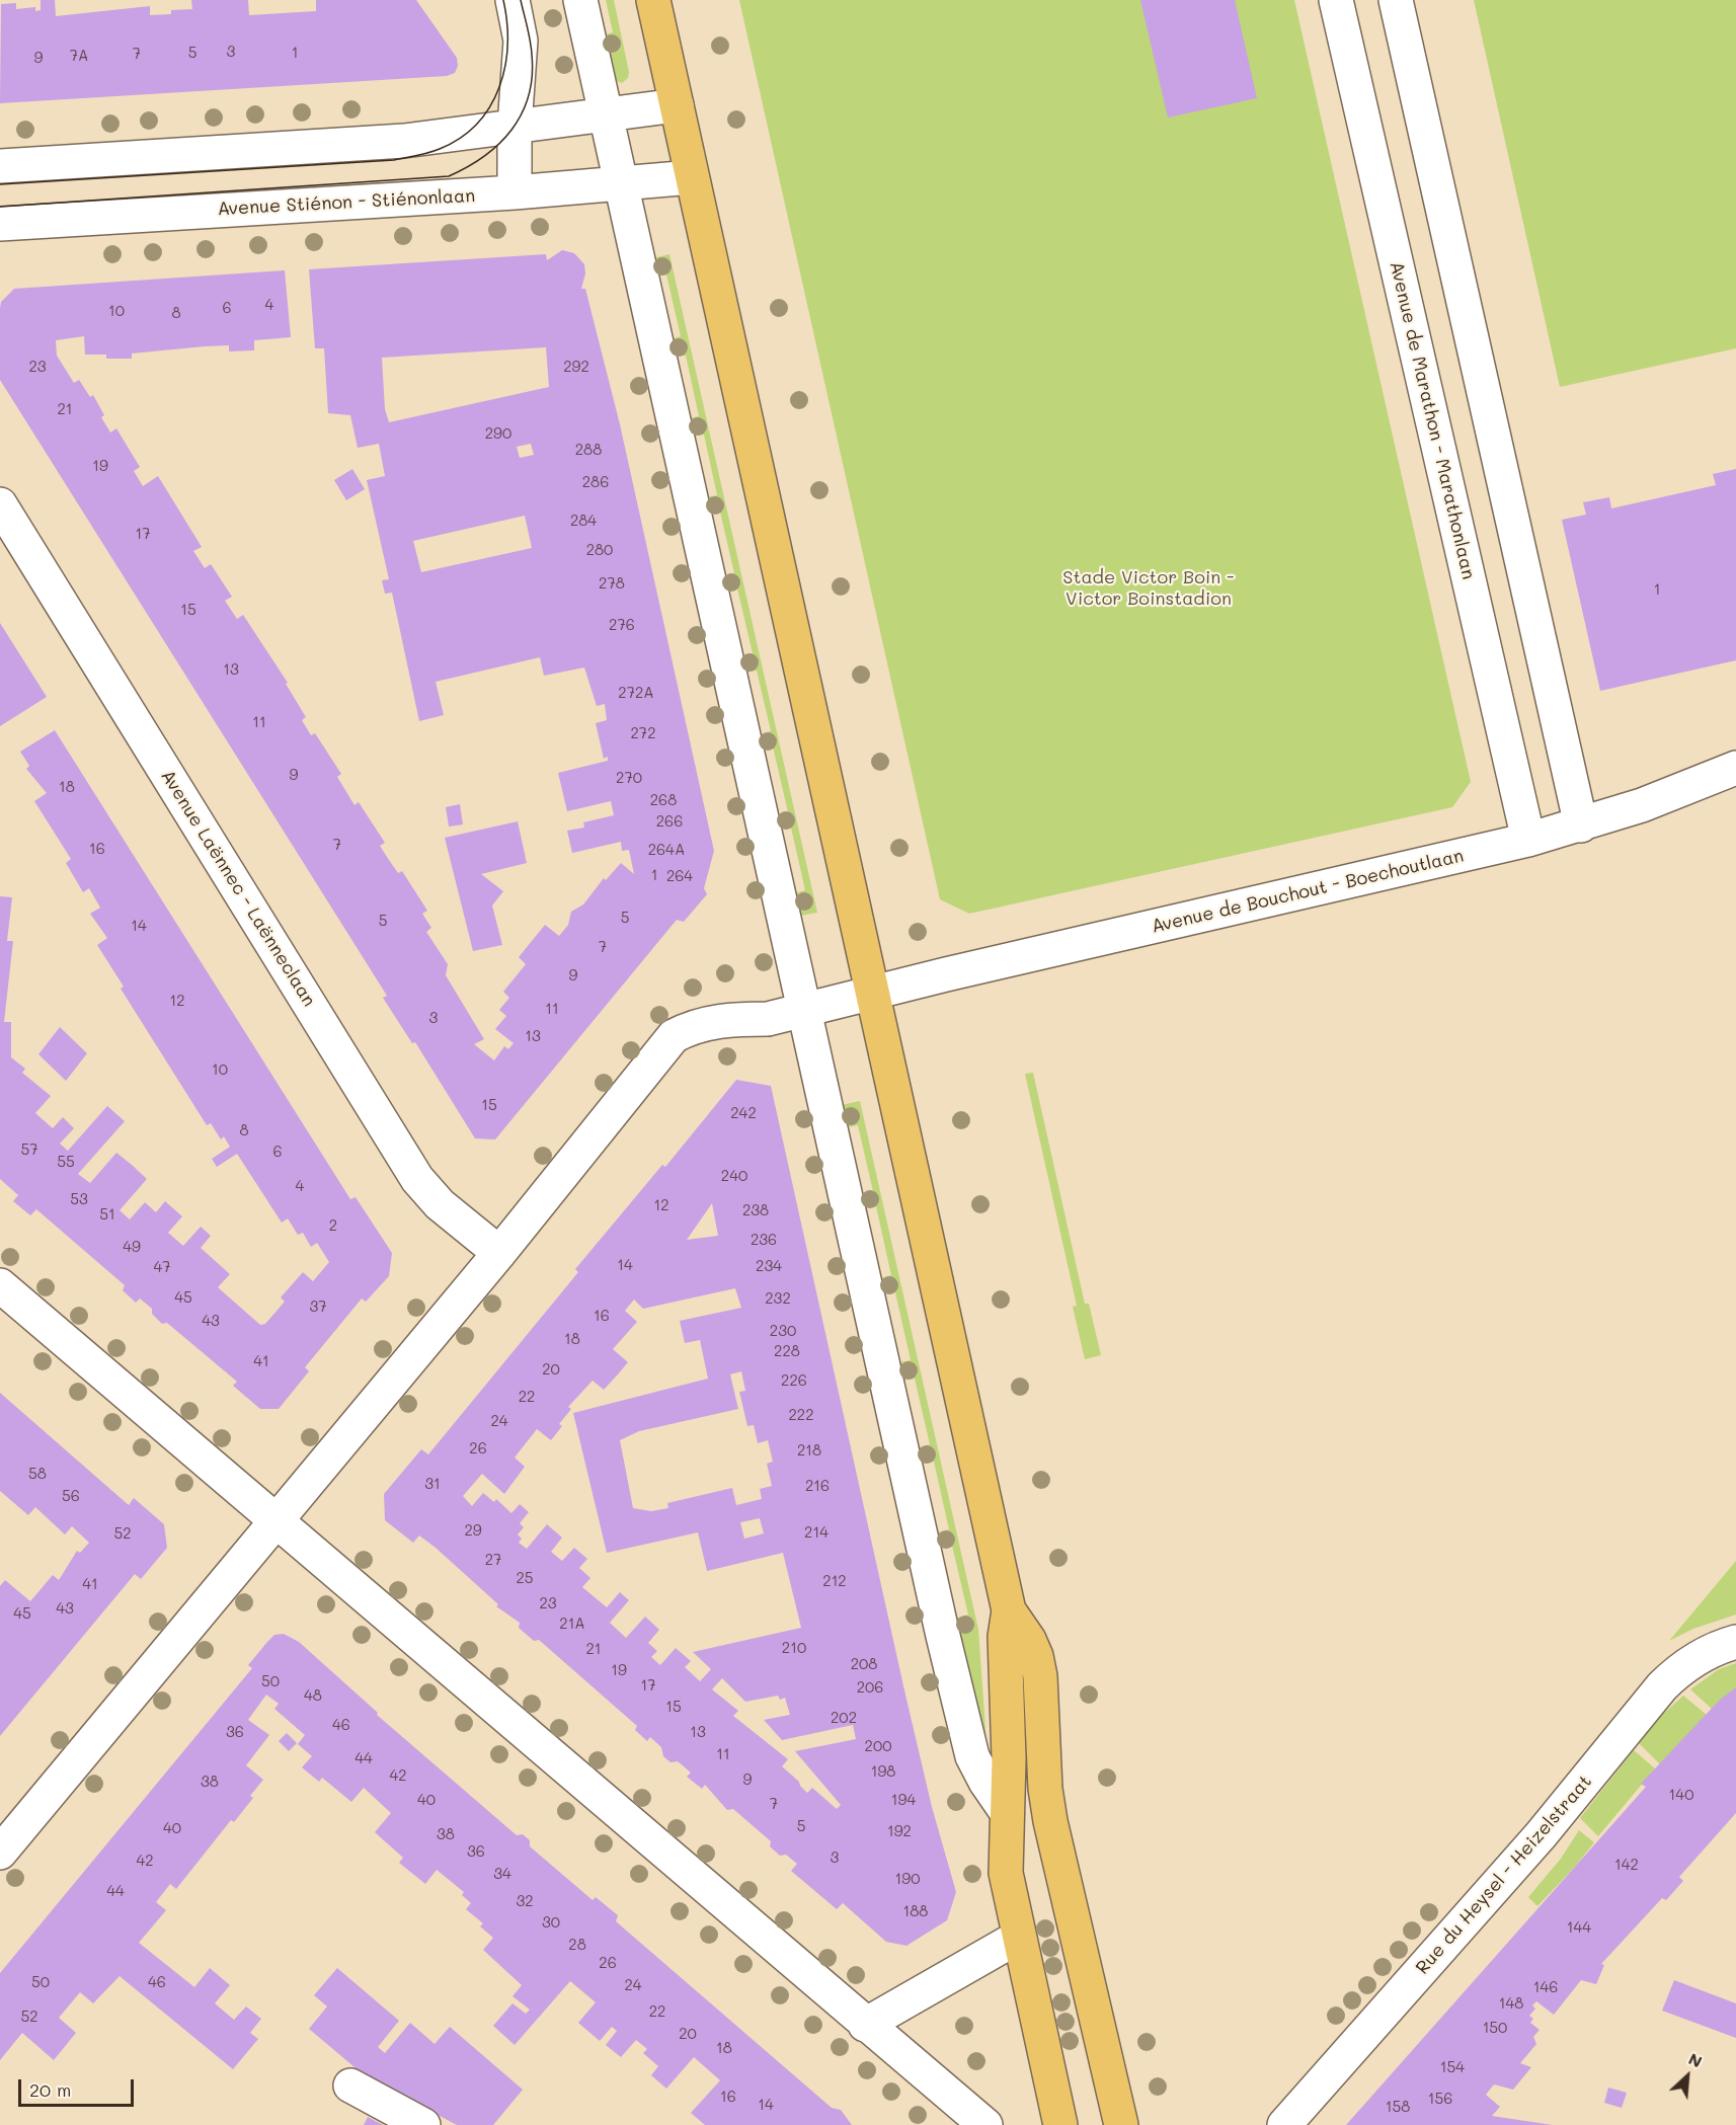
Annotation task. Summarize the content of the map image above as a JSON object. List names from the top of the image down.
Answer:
{
  "streets": {
    "street": [
      "Avenue Stiénon - Stiénonlaan",
      "Avenue de Marathon - Marathonlaan",
      "Avenue Laënnec - Laënneclaan",
      "Avenue de Bouchout - Boechoutlaan",
      "Rue du Heysel - Heizelstraat"
    ]
  },
  "crossings": [
    ["Avenue de Marathon - Marathonlaan", "Avenue de Bouchout - Boechoutlaan"],
    ["Avenue Laënnec - Laënneclaan", "Avenue de Bouchout - Boechoutlaan"]
  ],
  "parks": ["Stade Victor Boin - Victor Boinstadion"],
  "house_numbers": [
    "3",
    "5",
    "1",
    "7",
    "7A",
    "9",
    "4",
    "6",
    "10",
    "8",
    "23",
    "292",
    "21",
    "290",
    "288",
    "19",
    "286",
    "284",
    "17",
    "280",
    "278",
    "1",
    "15",
    "276",
    "13",
    "272A",
    "11",
    "272",
    "9",
    "270",
    "18",
    "268",
    "266",
    "7",
    "16",
    "264A",
    "1",
    "264",
    "5",
    "5",
    "14",
    "7",
    "9",
    "12",
    "11",
    "3",
    "13",
    "10",
    "15",
    "242",
    "8",
    "57",
    "6",
    "55",
    "240",
    "4",
    "53",
    "12",
    "238",
    "51",
    "2",
    "236",
    "49",
    "14",
    "234",
    "47",
    "45",
    "232",
    "37",
    "16",
    "43",
    "230",
    "18",
    "228",
    "41",
    "20",
    "226",
    "22",
    "222",
    "24",
    "26",
    "218",
    "58",
    "31",
    "216",
    "56",
    "29",
    "214",
    "52",
    "27",
    "25",
    "212",
    "41",
    "23",
    "43",
    "45",
    "21A",
    "210",
    "21",
    "208",
    "19",
    "50",
    "17",
    "206",
    "48",
    "15",
    "202",
    "46",
    "36",
    "13",
    "200",
    "11",
    "44",
    "198",
    "42",
    "9",
    "38",
    "140",
    "40",
    "194",
    "7",
    "5",
    "40",
    "192",
    "38",
    "36",
    "3",
    "42",
    "142",
    "34",
    "190",
    "44",
    "32",
    "188",
    "30",
    "144",
    "28",
    "26",
    "50",
    "46",
    "24",
    "146",
    "148",
    "22",
    "52",
    "150",
    "20",
    "18",
    "154",
    "16",
    "156",
    "14",
    "158"
  ],
  "scale_bar": "20 m",
  "north": "top right"
}
